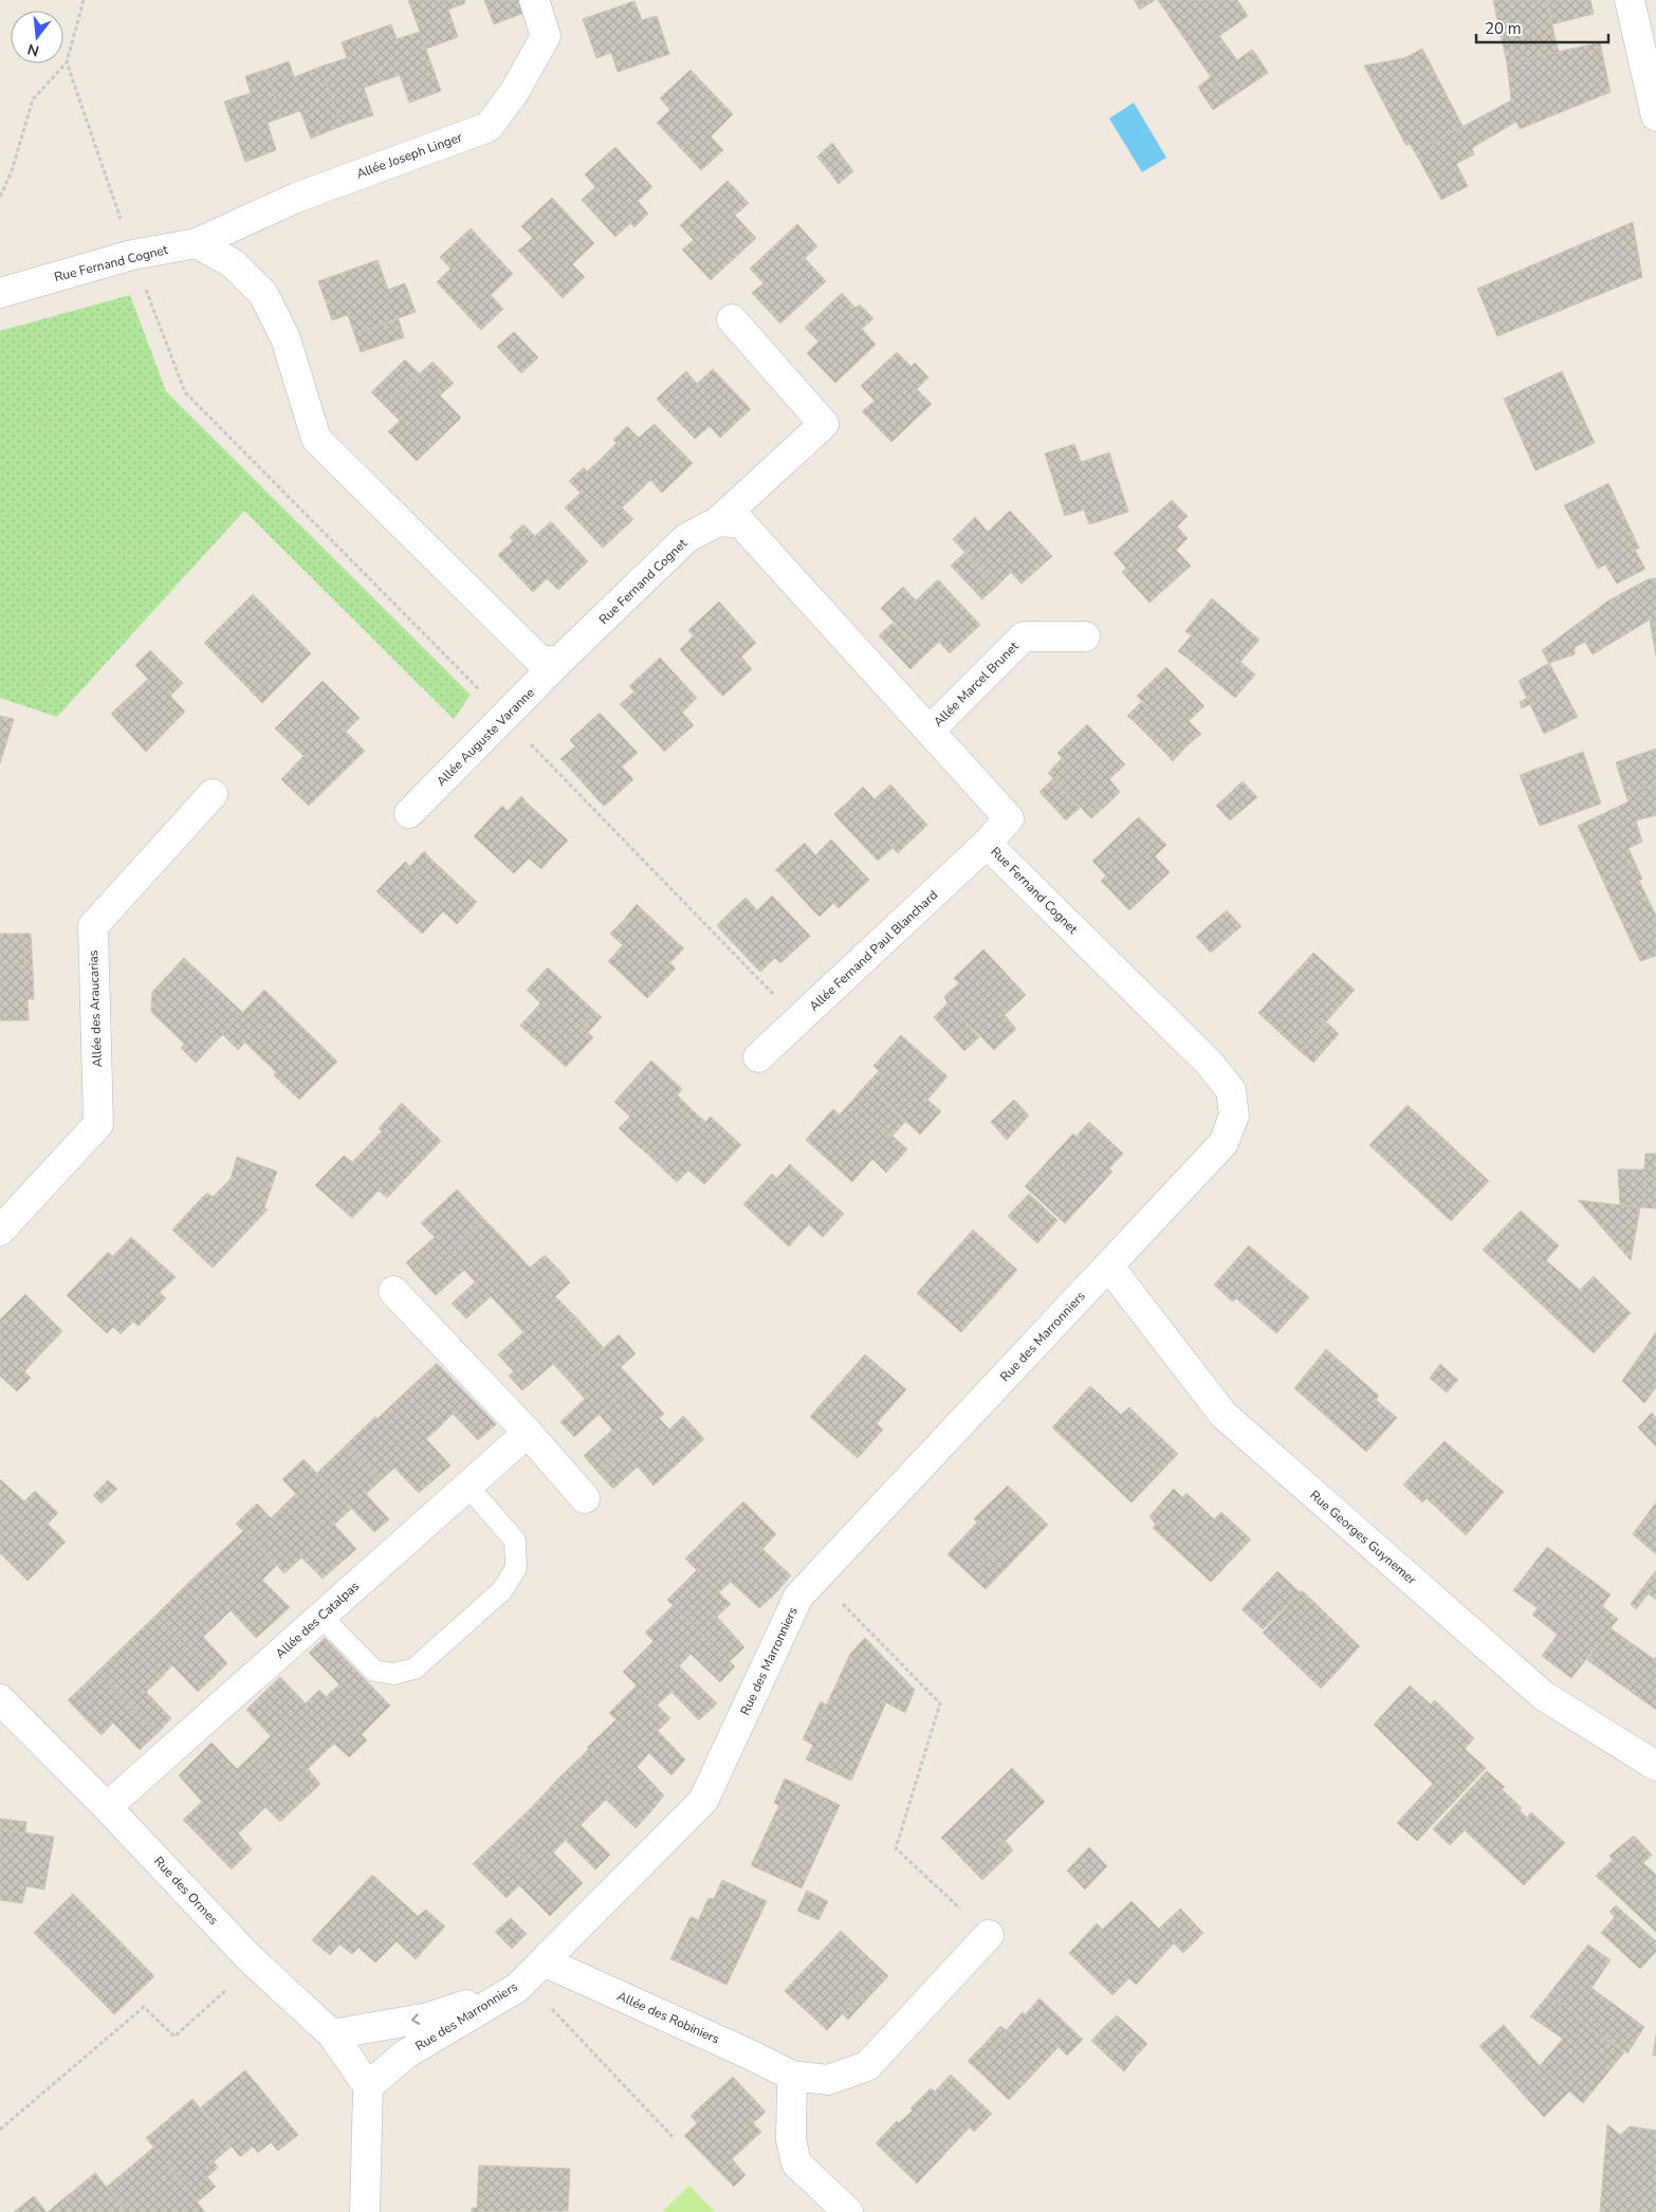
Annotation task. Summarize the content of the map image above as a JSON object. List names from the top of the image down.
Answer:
{
  "streets": {
    "street": [
      "Allée Joseph Linger",
      "Rue Fernand Cognet",
      "Allée Marcel Brunet",
      "Allée Auguste Varanne",
      "Allée Fernand Paul Blanchard",
      "Allée des Araucarias",
      "Rue des Marronniers",
      "Rue Georges Guynemer",
      "Allée des Catalpas",
      "Rue des Ormes",
      "Allée des Robiniers"
    ]
  },
  "crossings": [
    ["Allée Joseph Linger", "Rue Fernand Cognet"],
    ["Rue Fernand Cognet", "Allée Marcel Brunet"],
    ["Rue Fernand Cognet", "Allée Auguste Varanne"],
    ["Rue Fernand Cognet", "Allée Fernand Paul Blanchard"],
    ["Rue Fernand Cognet", "Rue des Marronniers"],
    ["Rue des Marronniers", "Rue Georges Guynemer"],
    ["Rue des Marronniers", "Rue des Ormes"],
    ["Rue des Marronniers", "Allée des Robiniers"],
    ["Allée des Catalpas", "Rue des Ormes"]
  ],
  "scale_bar": "20 m",
  "north": "bottom"
}
